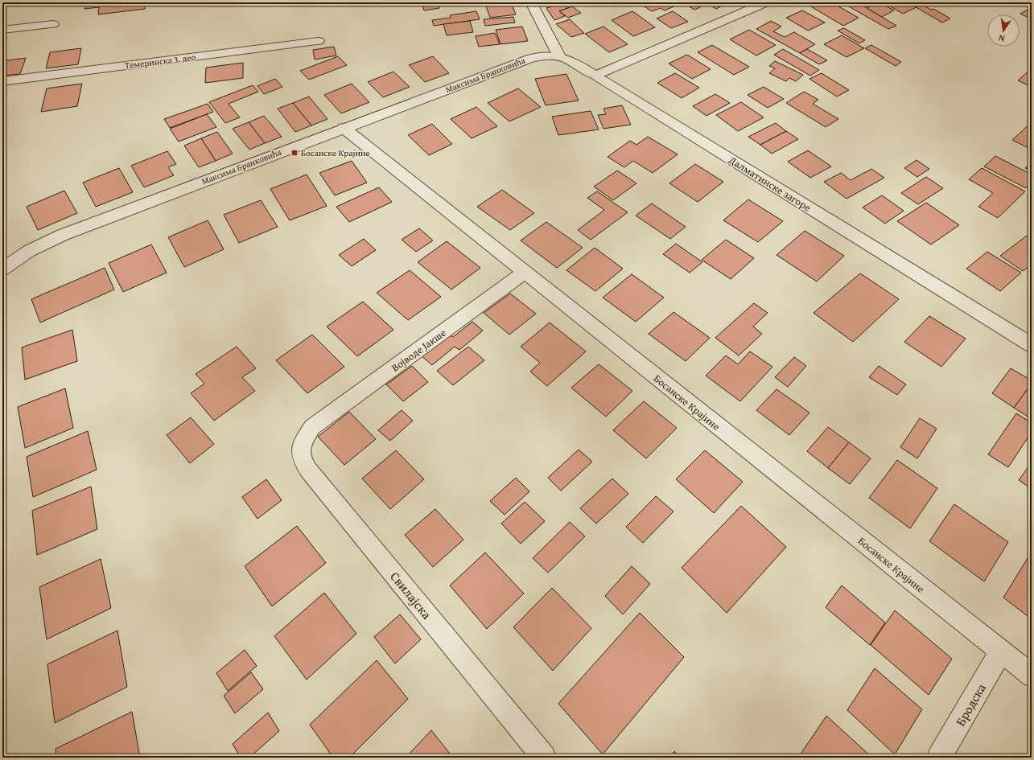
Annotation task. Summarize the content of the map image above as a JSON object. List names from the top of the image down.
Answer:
{
  "streets": {
    "street": [
      "Темеринска 3. део",
      "Максима Бранковића",
      "Далматинске загоре",
      "Војводе Јакше",
      "Босанске Крајине",
      "Свилајска",
      "Бродска"
    ]
  },
  "crossings": [
    ["Максима Бранковића", "Далматинске загоре"],
    ["Максима Бранковића", "Босанске Крајине"],
    ["Војводе Јакше", "Босанске Крајине"],
    ["Војводе Јакше", "Свилајска"],
    ["Босанске Крајине", "Бродска"]
  ],
  "places": {
    "transit": ["Босанске Крајине"]
  },
  "north": "bottom"
}
